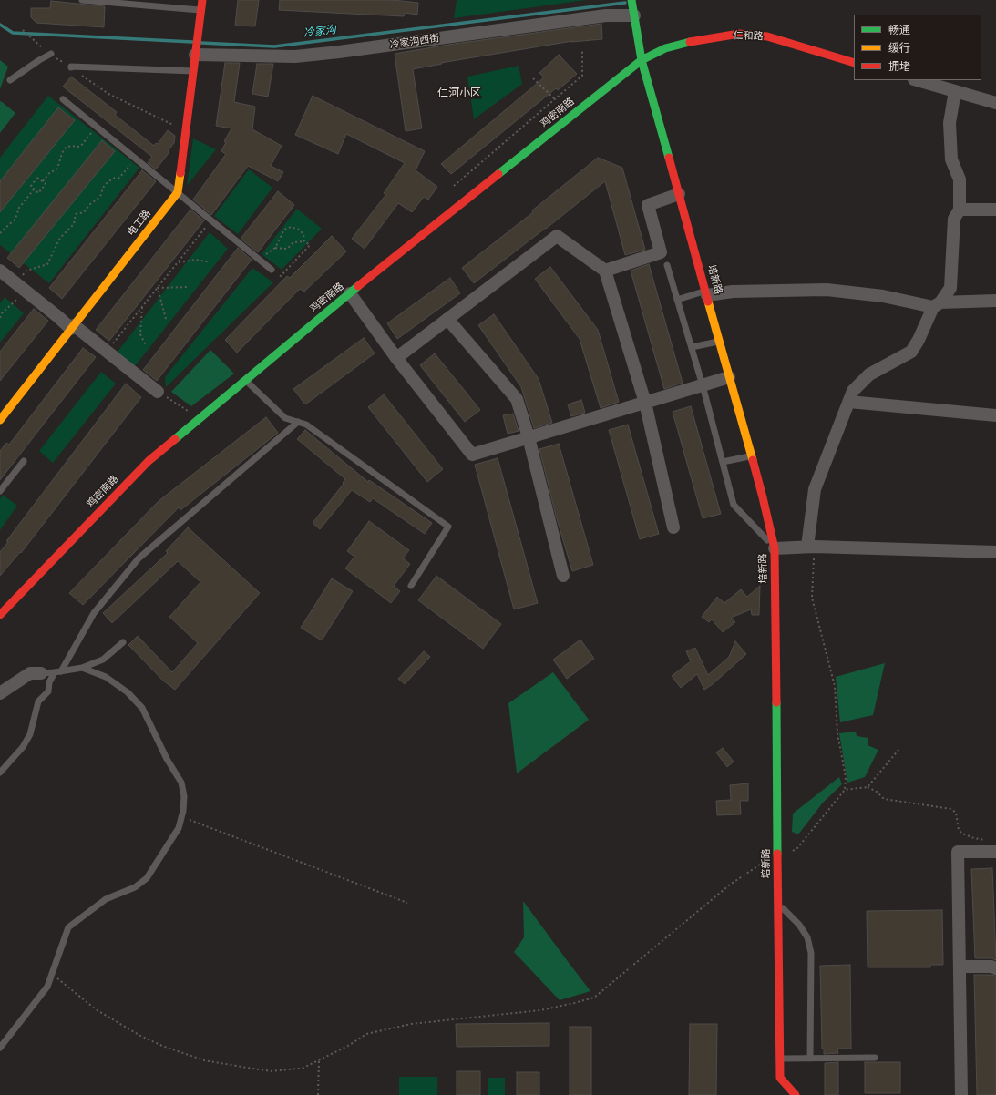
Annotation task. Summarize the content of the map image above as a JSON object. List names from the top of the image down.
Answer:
{
  "streets": {
    "main road": [
      "仁和路",
      "鸡密南路",
      "电工路",
      "培新路"
    ],
    "street": ["冷家沟西街"]
  },
  "crossings": [
    ["仁和路", "鸡密南路"],
    ["仁和路", "培新路"],
    ["鸡密南路", "培新路"]
  ],
  "districts": ["仁河小区"],
  "water": ["冷家沟"],
  "legend": ["畅通", "缓行", "拥堵"]
}
